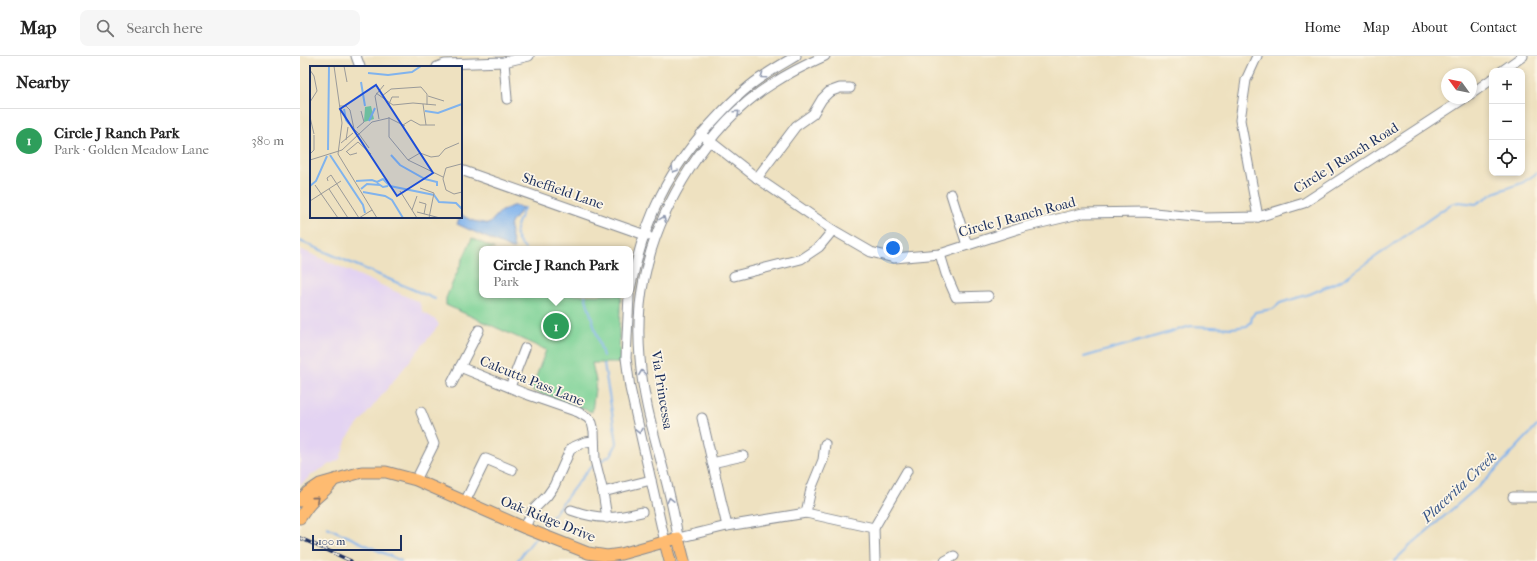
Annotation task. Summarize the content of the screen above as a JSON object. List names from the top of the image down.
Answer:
{
  "streets": {
    "main road": ["Via Princessa", "Oak Ridge Drive"],
    "street": ["Circle J Ranch Road", "Sheffield Lane", "Calcutta Pass Lane"]
  },
  "crossings": [
    ["Circle J Ranch Road", "Via Princessa"],
    ["Sheffield Lane", "Via Princessa"],
    ["Via Princessa", "Oak Ridge Drive"]
  ],
  "water": ["Placerita Creek"],
  "scale_bar": "100 m",
  "north": "top left",
  "page": {
    "header": "Map",
    "search": "Search here",
    "nav": [
      "Home",
      "Map",
      "About",
      "Contact"
    ],
    "heading": "Nearby",
    "map_buttons": ["+", "−"],
    "list": [
      {
        "mark": "1",
        "name": "Circle J Ranch Park",
        "note": "Park · Golden Meadow Lane",
        "value": "380 m"
      }
    ],
    "popup": ["Circle J Ranch Park", "Park"],
    "pins": "1",
    "scale": "100 m"
  }
}
